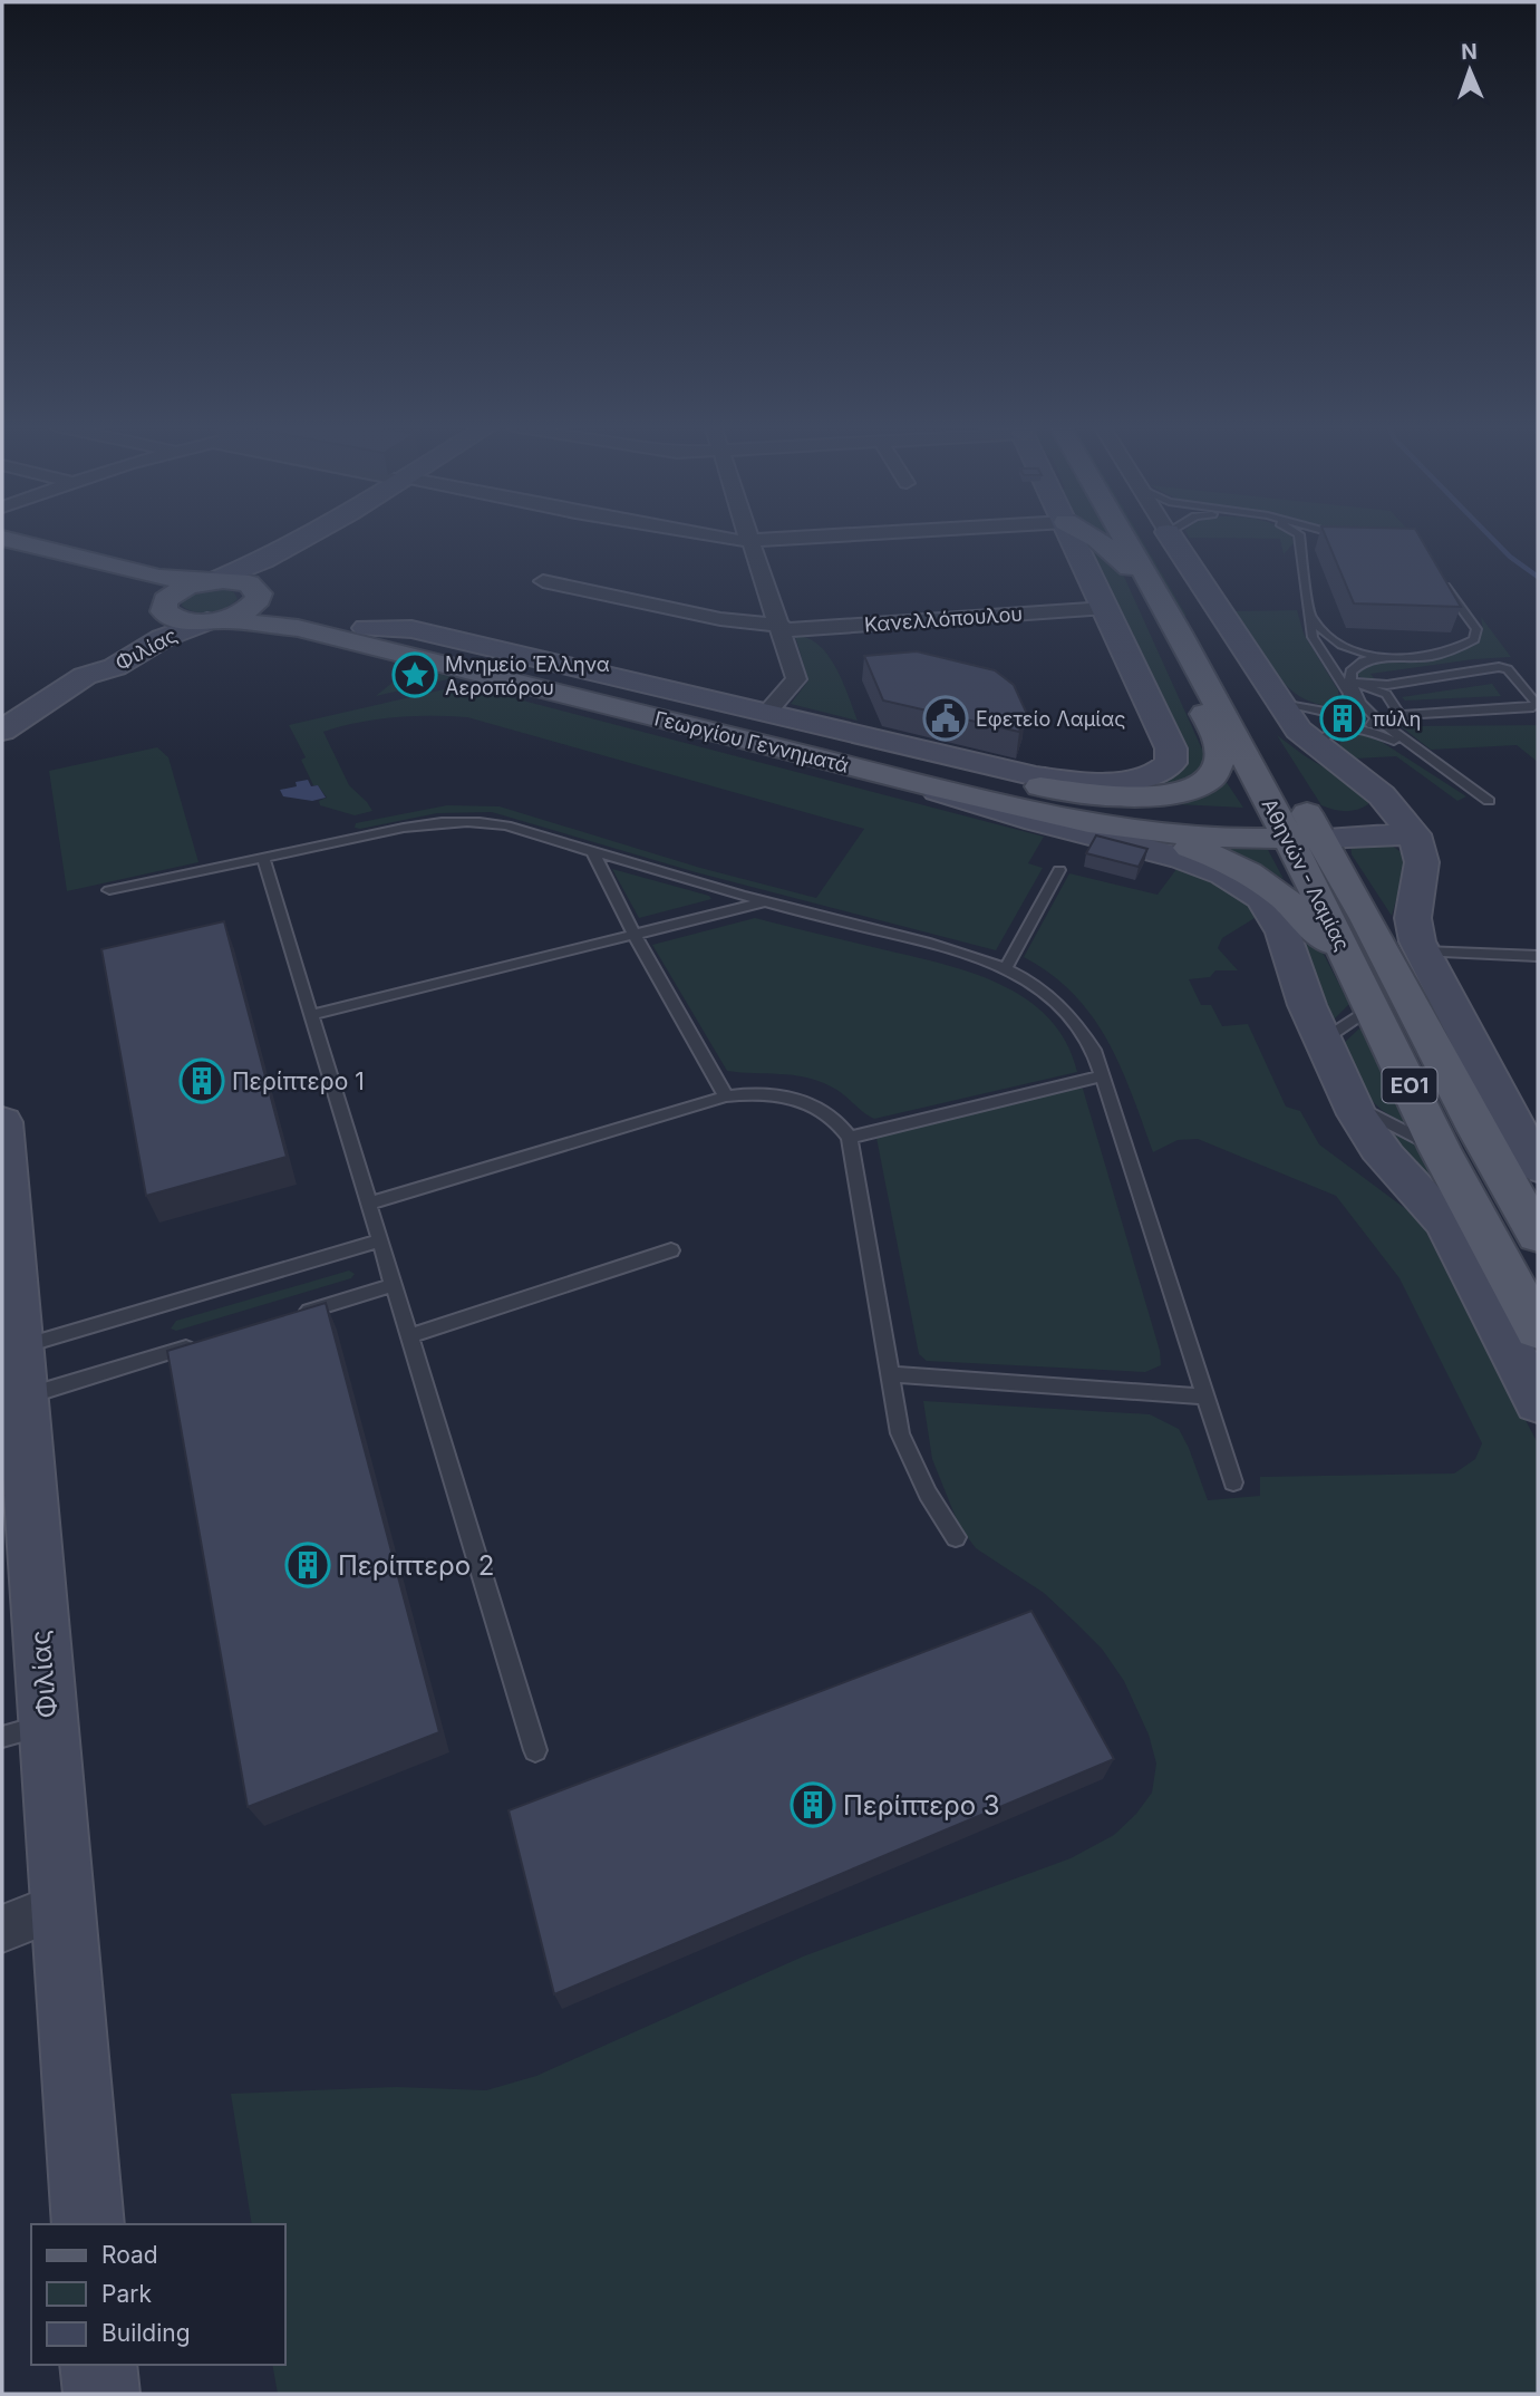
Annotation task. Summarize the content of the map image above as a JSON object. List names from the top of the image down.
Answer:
{
  "streets": {
    "main road": ["Γεωργίου Γεννηματά", "Αθηνών - Λαμίας", "ΕΟ1"],
    "street": ["Κανελλόπουλου", "Φιλίας"]
  },
  "crossings": [
    ["Φιλίας", "Γεωργίου Γεννηματά"],
    ["Γεωργίου Γεννηματά", "Αθηνών - Λαμίας"]
  ],
  "places": {
    "place": ["Μνημείο Έλληνα Αεροπόρου"],
    "public building": ["Εφετείο Λαμίας"],
    "building": [
      "πύλη",
      "Περίπτερο 1",
      "Περίπτερο 2",
      "Περίπτερο 3"
    ]
  },
  "legend": ["Road", "Park", "Building"],
  "north": "top"
}
